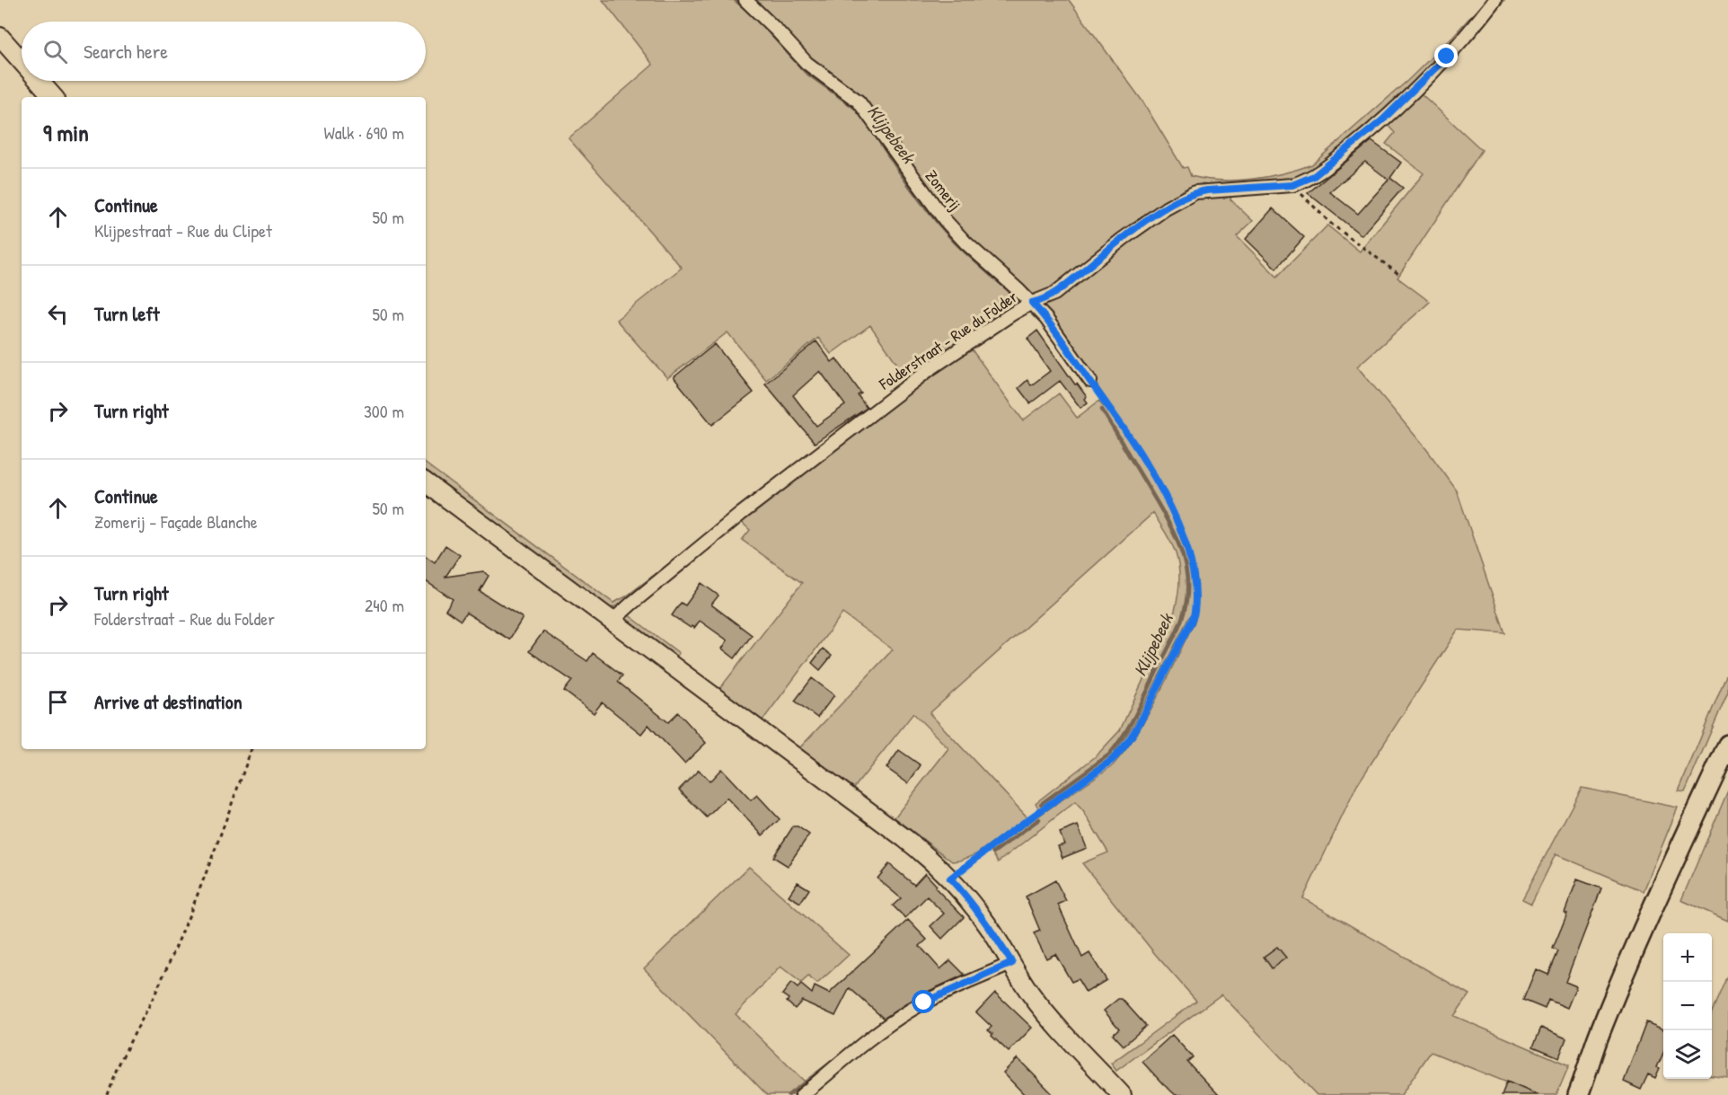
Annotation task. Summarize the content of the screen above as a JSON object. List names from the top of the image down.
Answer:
{
  "streets": {
    "street": ["Zomerij", "Folderstraat - Rue du Folder"]
  },
  "crossings": [
    ["Zomerij", "Folderstraat - Rue du Folder"]
  ],
  "water": ["Klijpebeek"],
  "page": {
    "search": "Search here",
    "heading": ["9 min", "Walk · 690 m"],
    "list": [
      ["Continue", "Klijpestraat - Rue du Clipet", "50 m"],
      ["Turn left", "50 m"],
      ["Turn right", "300 m"],
      ["Continue", "Zomerij - Façade Blanche", "50 m"],
      ["Turn right", "Folderstraat - Rue du Folder", "240 m"],
      "Arrive at destination"
    ],
    "map_buttons": ["+", "−"]
  }
}
